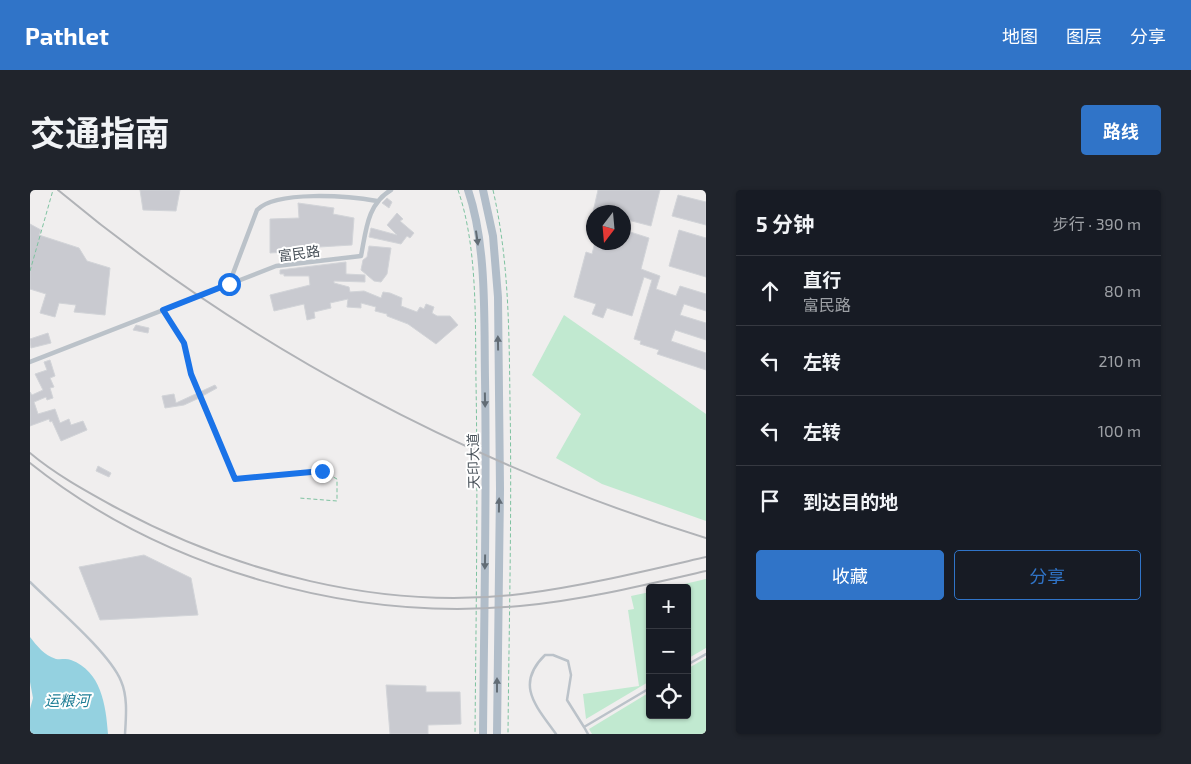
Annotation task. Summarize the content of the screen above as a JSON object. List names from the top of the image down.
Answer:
{
  "streets": {
    "main road": ["天印大道"],
    "street": ["富民路"]
  },
  "water": ["运粮河"],
  "north": "bottom",
  "page": {
    "header": "Pathlet",
    "nav": ["地图", "图层", "分享"],
    "title": "交通指南",
    "buttons": [
      "路线",
      ["收藏", "分享"]
    ],
    "heading": ["5 分钟", "步行 · 390 m"],
    "list": [
      ["直行", "富民路", "80 m"],
      ["左转", "210 m"],
      ["左转", "100 m"],
      "到达目的地"
    ],
    "map_buttons": ["+", "−"]
  }
}
